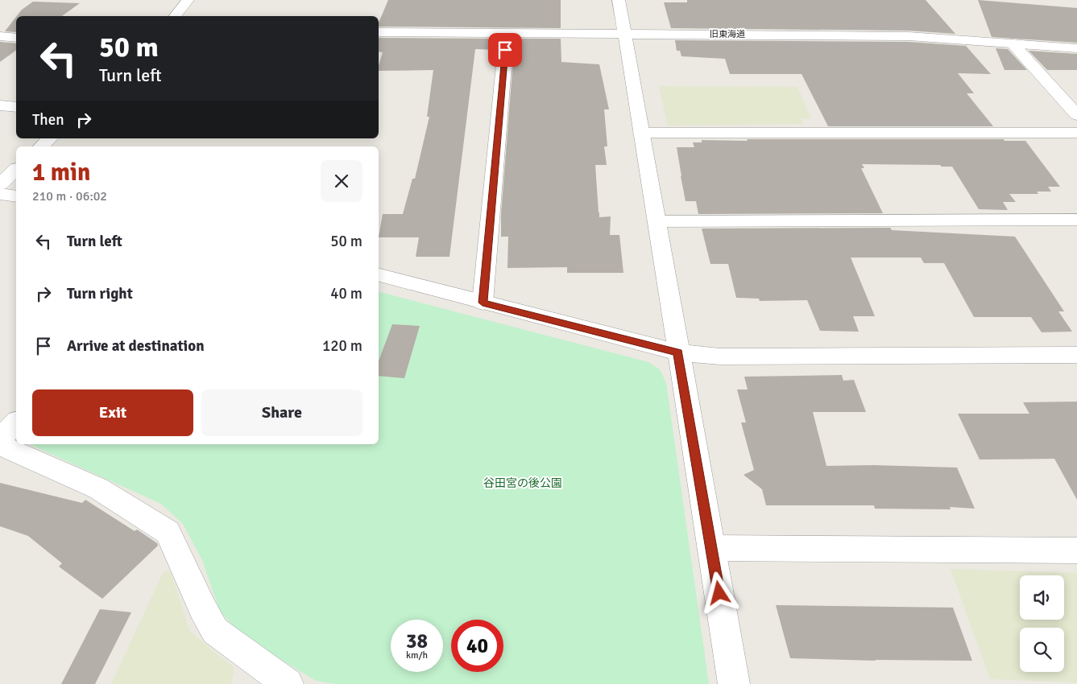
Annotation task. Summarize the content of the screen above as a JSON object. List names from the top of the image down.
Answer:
{
  "streets": {
    "street": ["旧東海道"]
  },
  "parks": ["谷田宮の後公園"],
  "page": {
    "turn": ["50 m", "Turn left"],
    "then": "Then",
    "heading": ["1 min", "210 m · 06:02"],
    "list": [
      {
        "name": "Turn left",
        "value": "50 m"
      },
      {
        "name": "Turn right",
        "value": "40 m"
      },
      {
        "name": "Arrive at destination",
        "value": "120 m"
      }
    ],
    "buttons": ["Exit", "Share"],
    "speed": "38 km/h",
    "limit": "40"
  }
}
